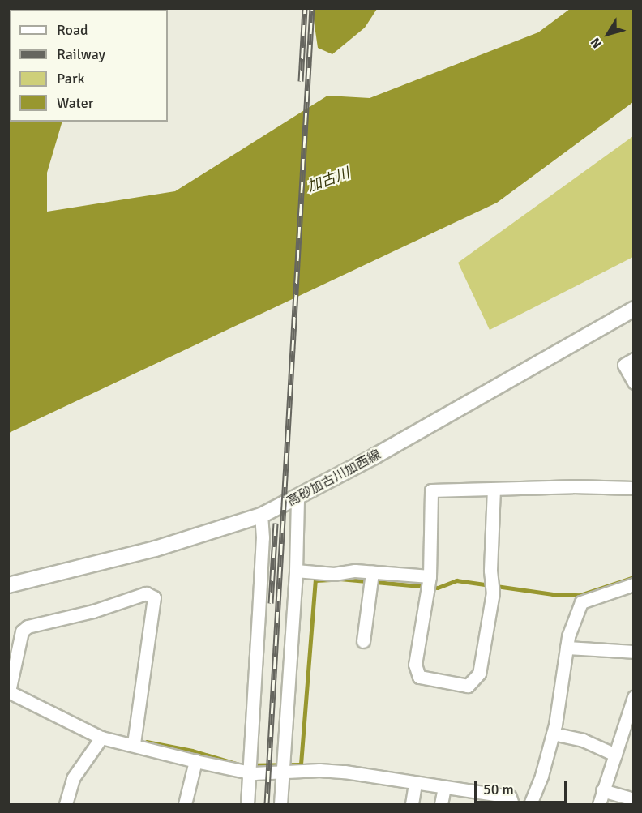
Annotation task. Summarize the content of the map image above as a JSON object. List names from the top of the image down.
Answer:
{
  "streets": {
    "main road": ["高砂加古川加西線"]
  },
  "water": ["加古川"],
  "legend": [
    "Road",
    "Railway",
    "Park",
    "Water"
  ],
  "scale_bar": "50 m",
  "north": "bottom left"
}
